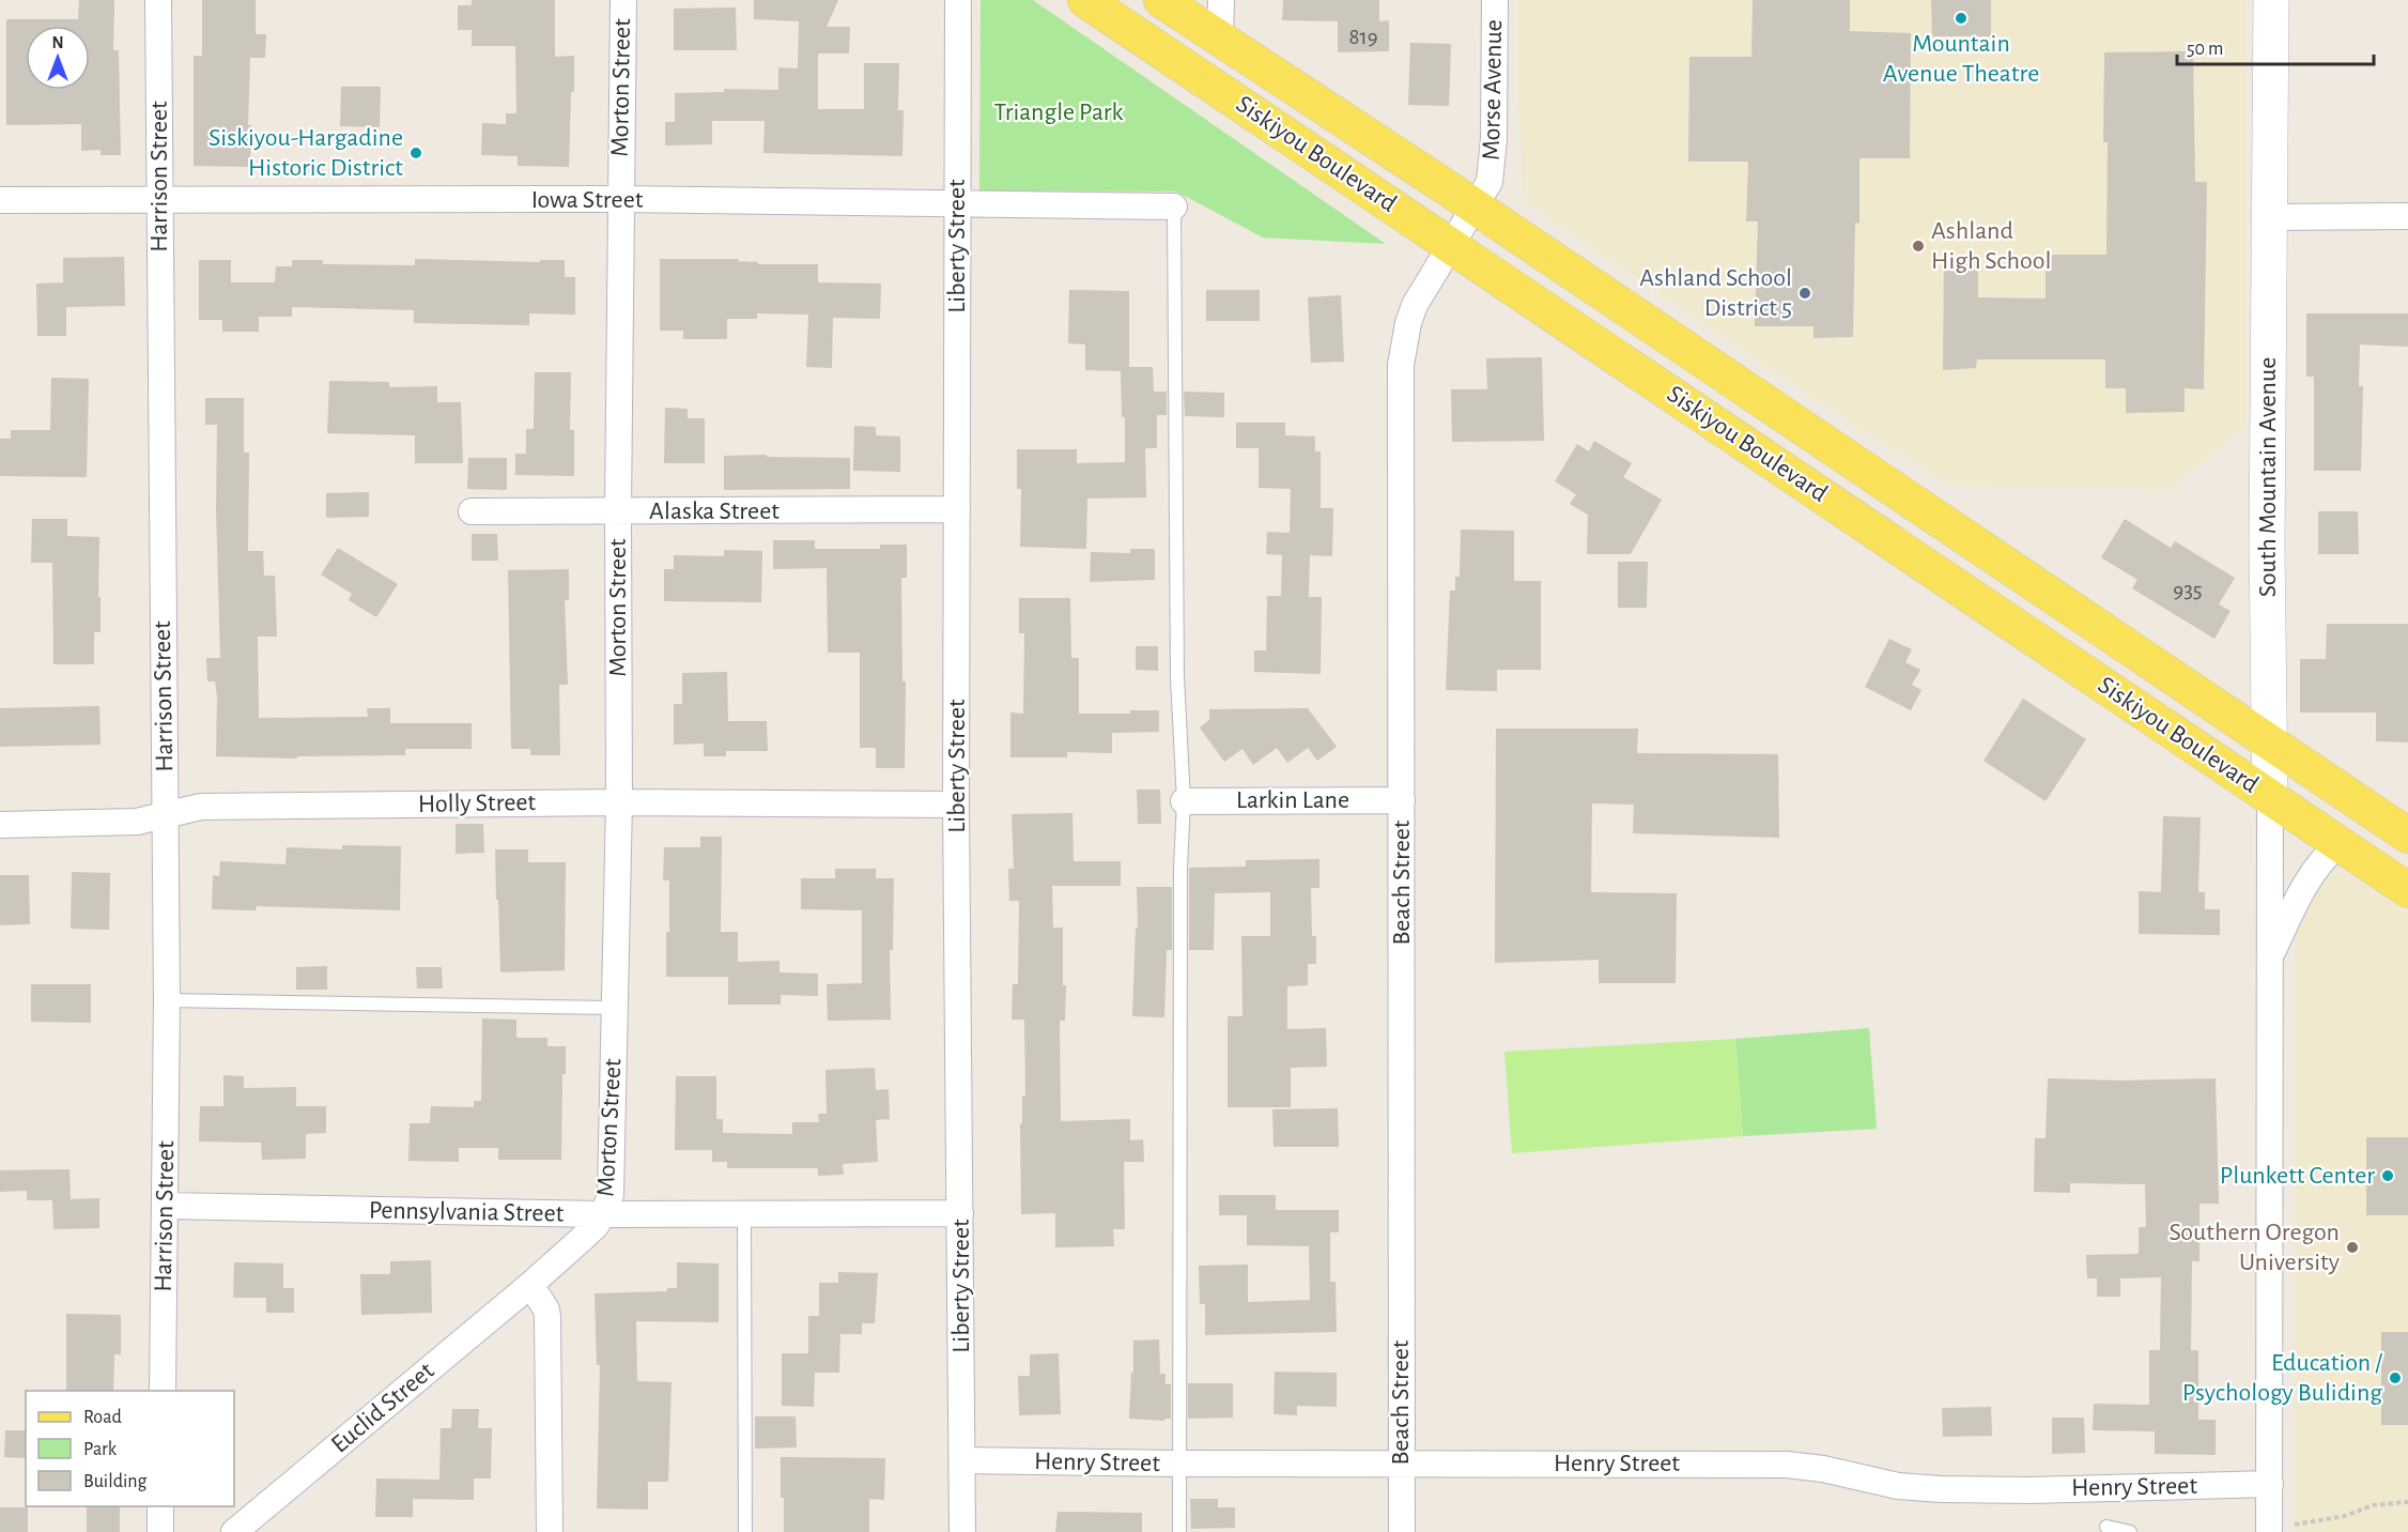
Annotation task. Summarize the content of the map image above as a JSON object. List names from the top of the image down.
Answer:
{
  "streets": {
    "main road": ["Siskiyou Boulevard"],
    "street": [
      "Morton Street",
      "Morse Avenue",
      "Harrison Street",
      "Iowa Street",
      "Liberty Street",
      "South Mountain Avenue",
      "Alaska Street",
      "Larkin Lane",
      "Holly Street",
      "Beach Street",
      "Pennsylvania Street",
      "Euclid Street",
      "Henry Street"
    ]
  },
  "crossings": [
    ["Morton Street", "Iowa Street"],
    ["Morton Street", "Alaska Street"],
    ["Morton Street", "Holly Street"],
    ["Morton Street", "Pennsylvania Street"],
    ["Morton Street", "Euclid Street"],
    ["Morse Avenue", "Siskiyou Boulevard"],
    ["Morse Avenue", "Beach Street"],
    ["Siskiyou Boulevard", "South Mountain Avenue"],
    ["Siskiyou Boulevard", "Beach Street"],
    ["Harrison Street", "Iowa Street"],
    ["Harrison Street", "Holly Street"],
    ["Harrison Street", "Pennsylvania Street"],
    ["Iowa Street", "Liberty Street"],
    ["Liberty Street", "Alaska Street"],
    ["Liberty Street", "Holly Street"],
    ["Liberty Street", "Pennsylvania Street"],
    ["Liberty Street", "Henry Street"],
    ["South Mountain Avenue", "Henry Street"],
    ["Larkin Lane", "Beach Street"],
    ["Beach Street", "Henry Street"],
    ["Pennsylvania Street", "Euclid Street"]
  ],
  "parks": ["Triangle Park"],
  "places": [
    "Mountain Avenue Theatre",
    "Siskiyou-Hargadine Historic District",
    "Ashland High School",
    "Ashland School District 5",
    "Plunkett Center",
    "Southern Oregon University",
    "Education / Psychology Buliding"
  ],
  "house_numbers": ["819", "935"],
  "legend": ["Road", "Park", "Building"],
  "scale_bar": "50 m",
  "north": "top"
}
